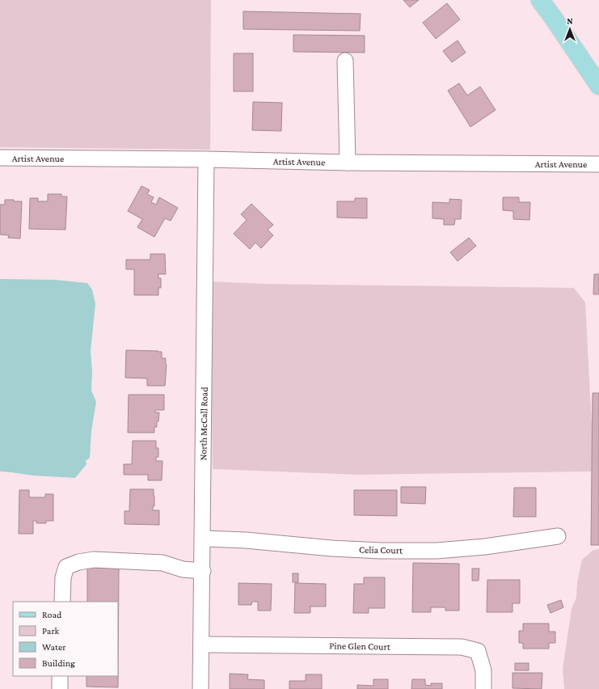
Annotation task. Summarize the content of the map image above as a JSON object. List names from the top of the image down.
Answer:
{
  "streets": {
    "street": [
      "Artist Avenue",
      "North McCall Road",
      "Celia Court",
      "Pine Glen Court"
    ]
  },
  "crossings": [
    ["Artist Avenue", "North McCall Road"],
    ["North McCall Road", "Celia Court"],
    ["North McCall Road", "Pine Glen Court"]
  ],
  "legend": [
    "Road",
    "Park",
    "Water",
    "Building"
  ],
  "north": "top"
}
